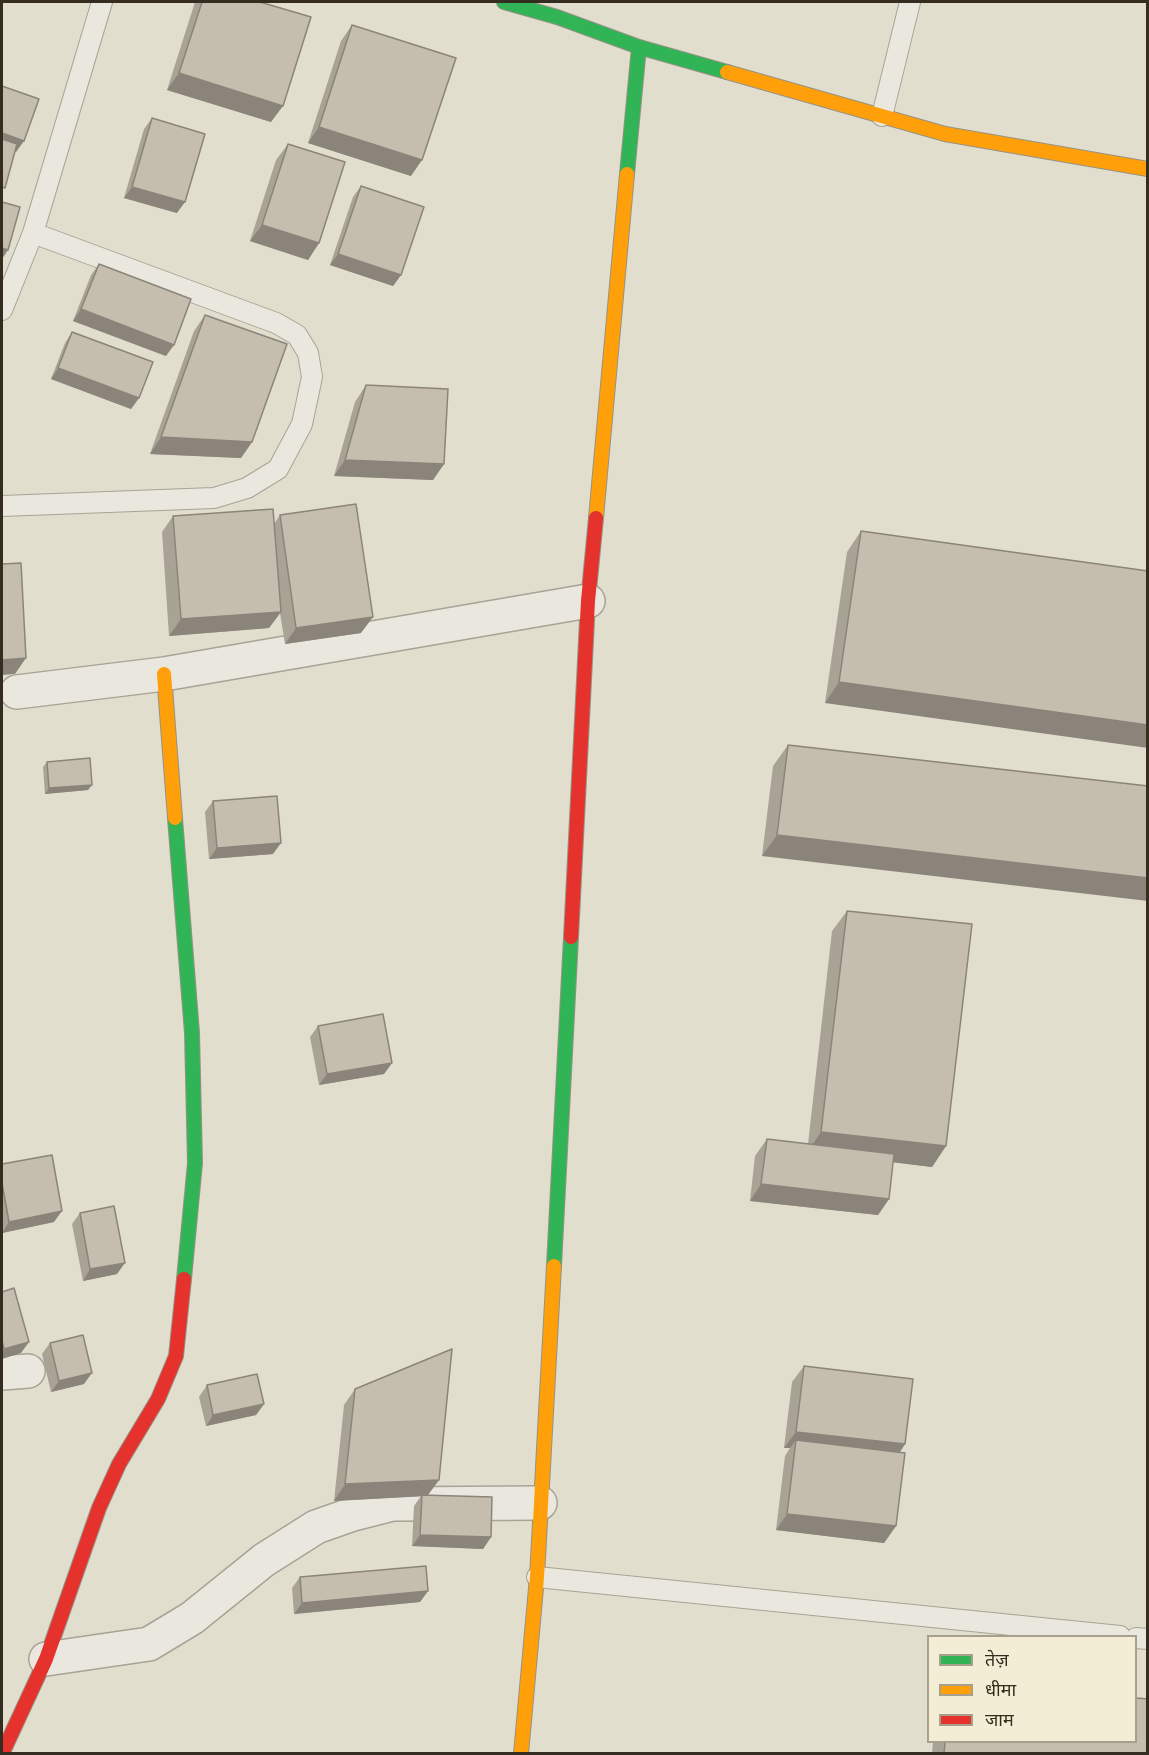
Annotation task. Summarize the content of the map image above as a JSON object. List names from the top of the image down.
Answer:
{
  "legend": ["तेज़", "धीमा", "जाम"]
}
